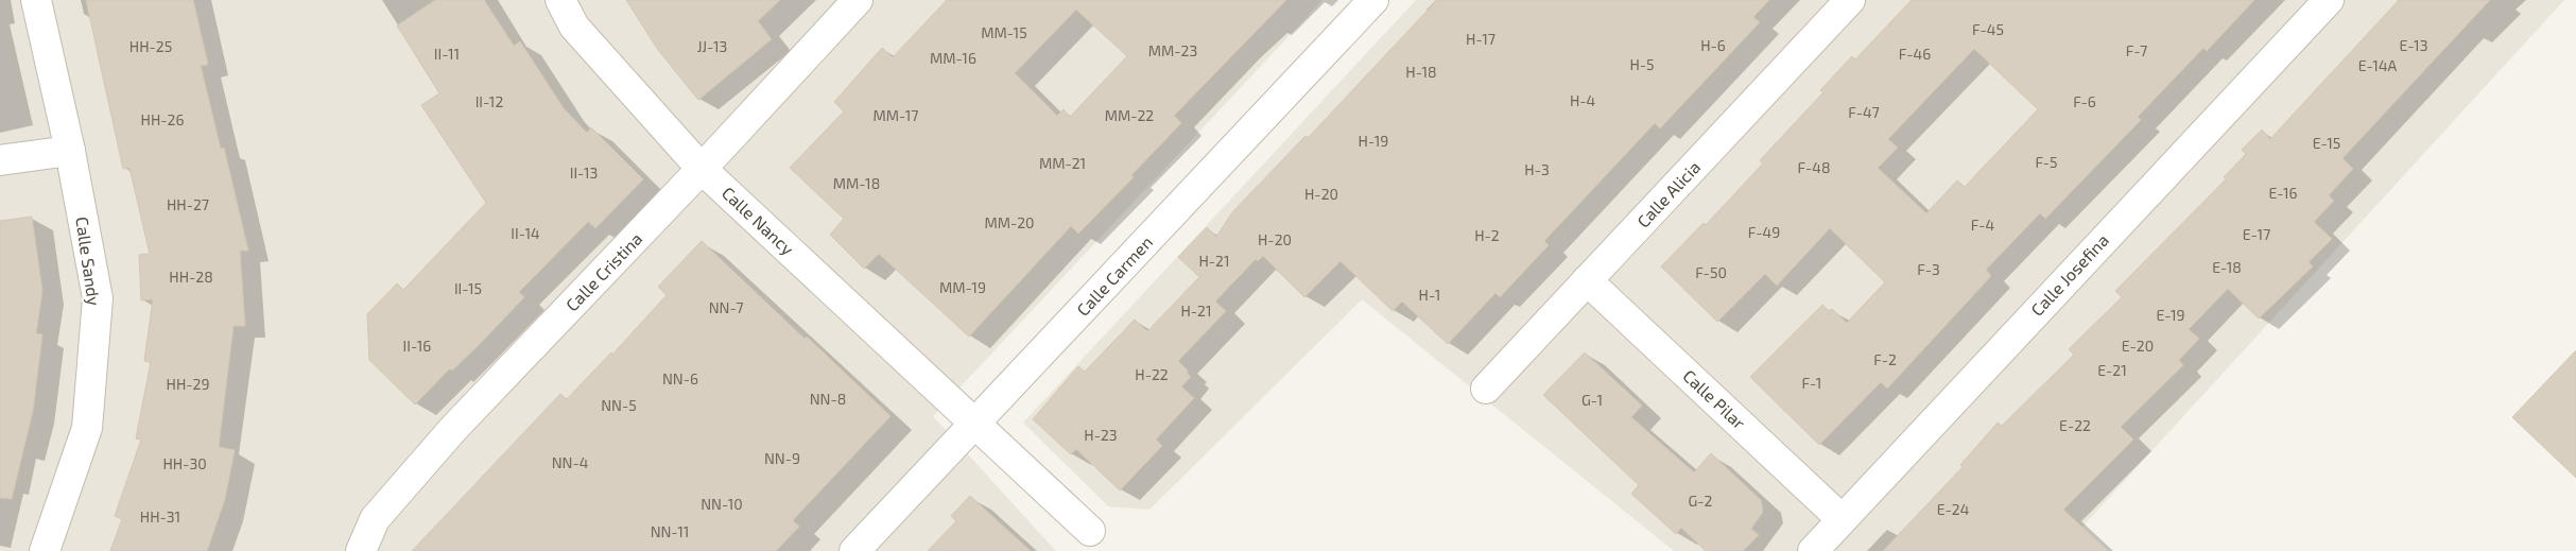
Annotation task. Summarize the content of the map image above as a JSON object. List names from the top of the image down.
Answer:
{
  "streets": {
    "street": [
      "Calle Alicia",
      "Calle Nancy",
      "Calle Sandy",
      "Calle Cristina",
      "Calle Josefina",
      "Calle Carmen",
      "Calle Pilar"
    ]
  },
  "crossings": [
    ["Calle Alicia", "Calle Pilar"],
    ["Calle Nancy", "Calle Cristina"],
    ["Calle Nancy", "Calle Carmen"],
    ["Calle Josefina", "Calle Pilar"]
  ],
  "house_numbers": [
    "F-45",
    "MM-15",
    "H-17",
    "H-6",
    "E-13",
    "HH-25",
    "JJ-13",
    "MM-23",
    "F-7",
    "II-11",
    "F-46",
    "MM-16",
    "H-5",
    "E-14A",
    "H-18",
    "H-4",
    "II-12",
    "F-6",
    "F-47",
    "MM-17",
    "MM-22",
    "HH-26",
    "H-19",
    "E-15",
    "F-5",
    "MM-21",
    "F-48",
    "H-3",
    "II-13",
    "MM-18",
    "E-16",
    "H-20",
    "HH-27",
    "MM-20",
    "F-4",
    "F-49",
    "II-14",
    "E-17",
    "H-2",
    "H-20",
    "H-21",
    "E-18",
    "F-3",
    "F-50",
    "HH-28",
    "MM-19",
    "II-15",
    "H-1",
    "NN-7",
    "H-21",
    "E-19",
    "II-16",
    "E-20",
    "F-2",
    "E-21",
    "H-22",
    "NN-6",
    "F-1",
    "HH-29",
    "NN-8",
    "G-1",
    "NN-5",
    "E-22",
    "H-23",
    "NN-9",
    "NN-4",
    "HH-30",
    "G-2",
    "NN-10",
    "E-24",
    "HH-31",
    "NN-11"
  ]
}
